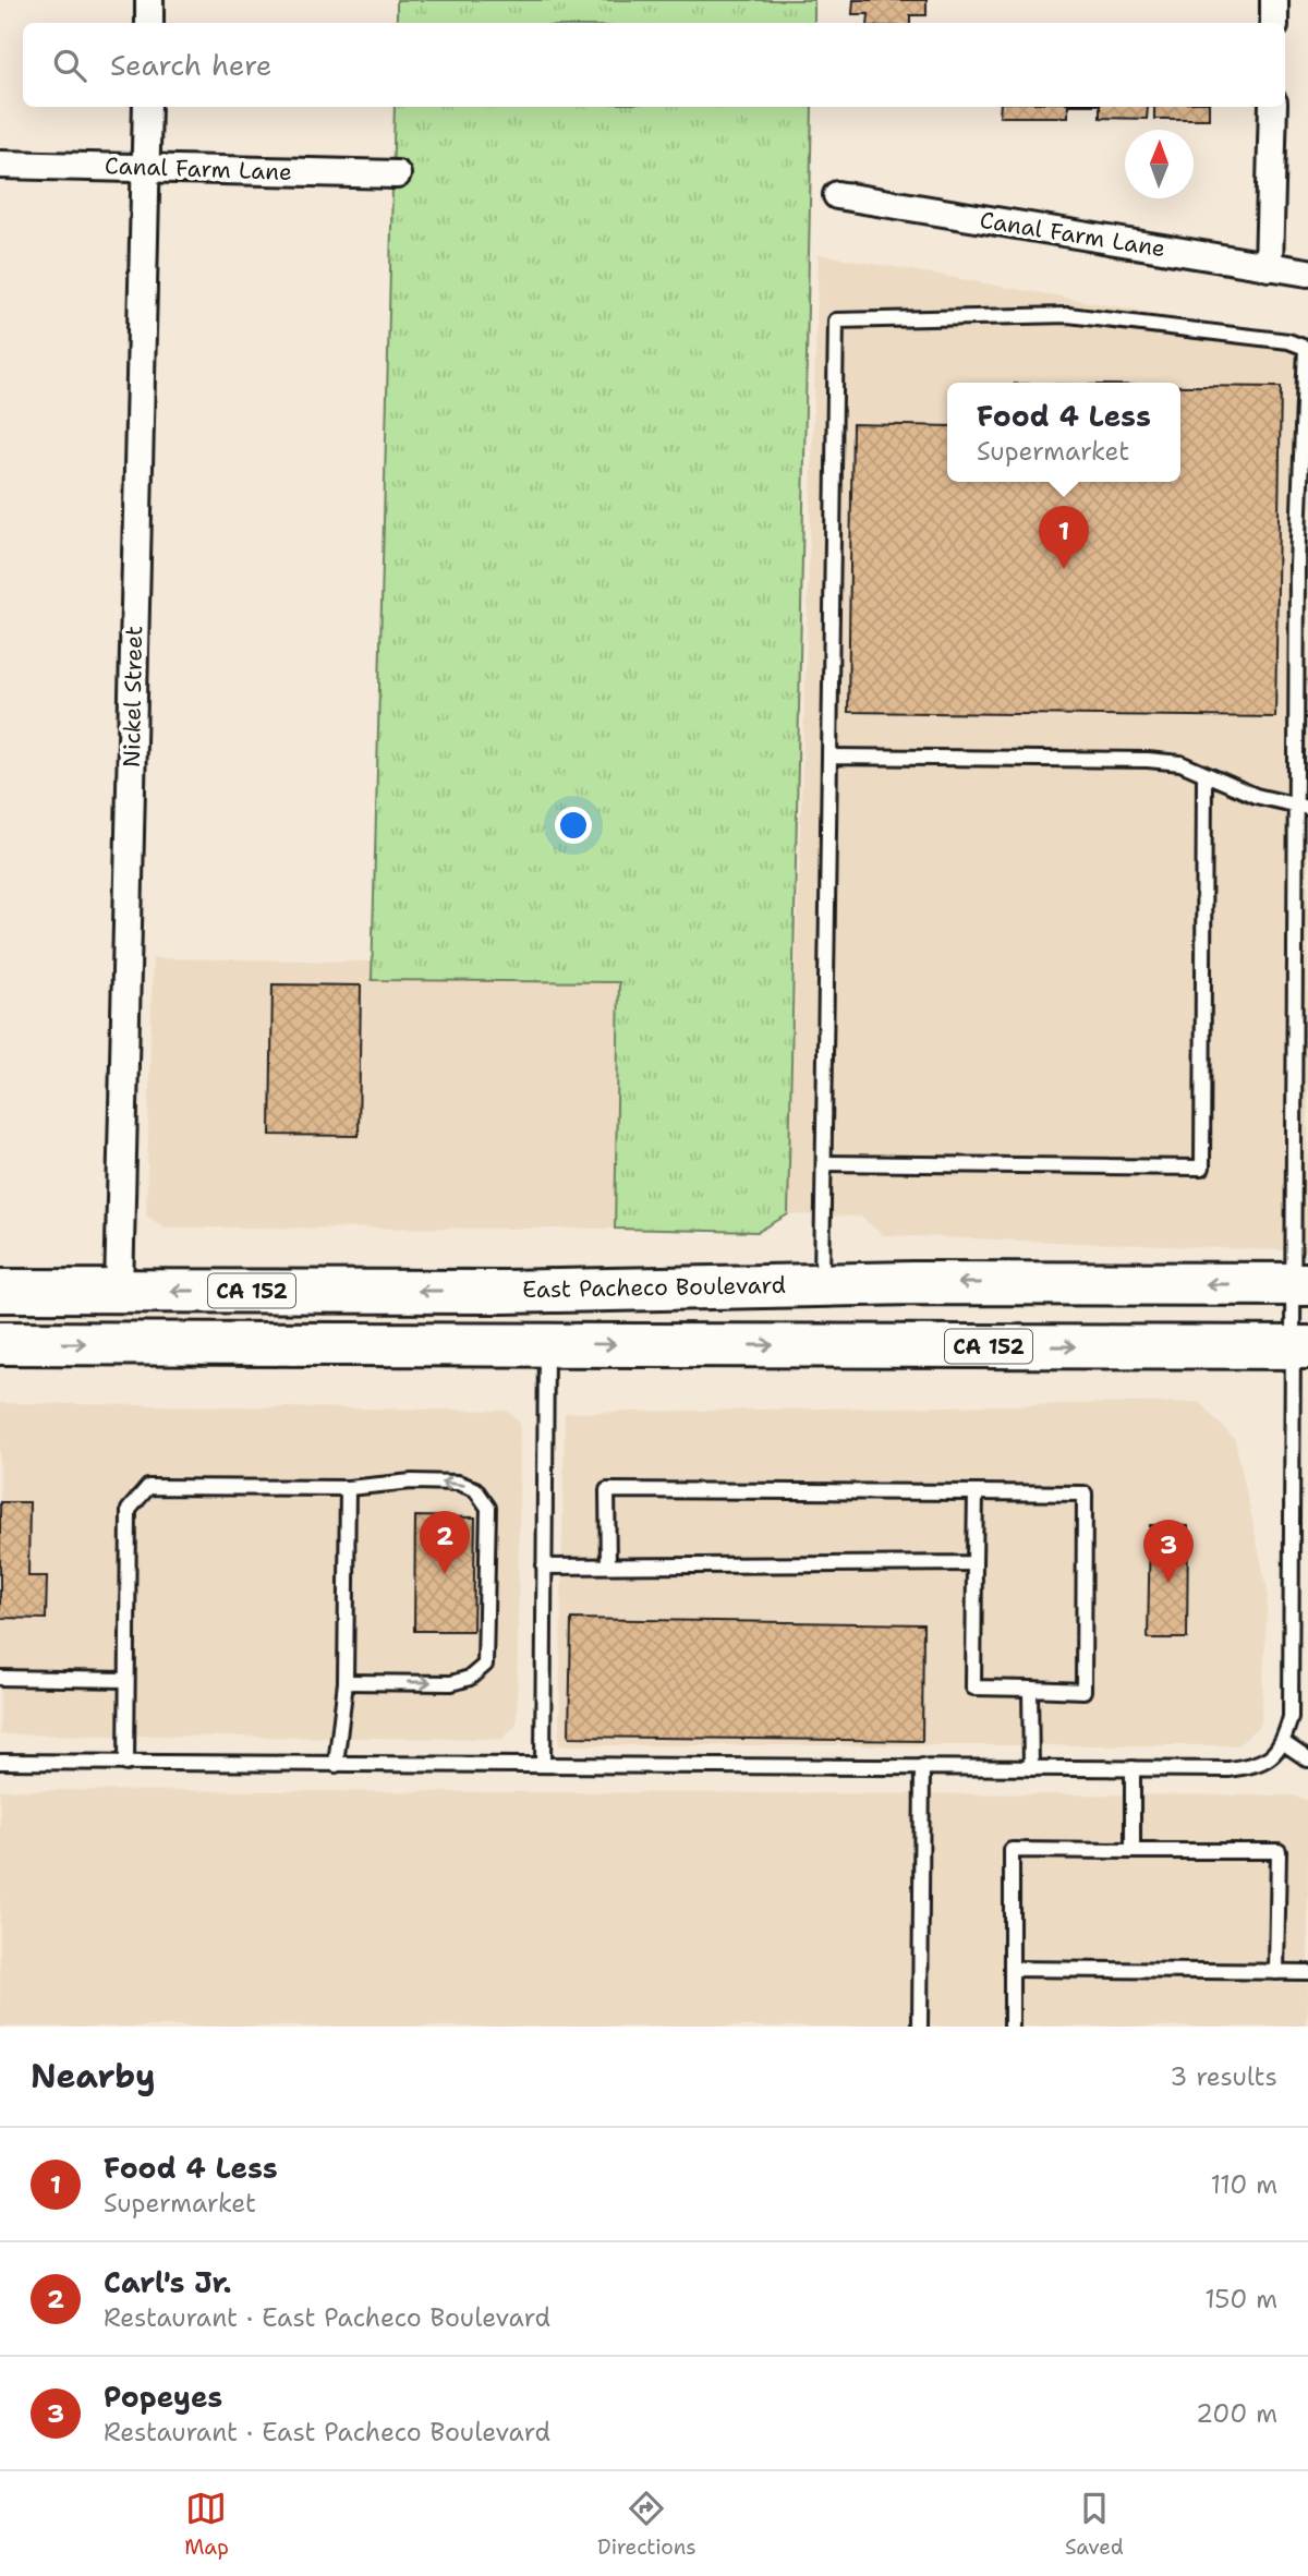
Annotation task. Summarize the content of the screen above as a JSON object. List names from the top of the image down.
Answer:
{
  "streets": {
    "highway": ["East Pacheco Boulevard", "CA 152"],
    "street": ["Canal Farm Lane", "Nickel Street"]
  },
  "crossings": [
    ["Canal Farm Lane", "Nickel Street"],
    ["Nickel Street", "East Pacheco Boulevard"]
  ],
  "north": "top",
  "page": {
    "search": "Search here",
    "popup": ["Food 4 Less", "Supermarket"],
    "pins": ["1", "2", "3"],
    "heading": ["Nearby", "3 results"],
    "list": [
      {
        "mark": "1",
        "name": "Food 4 Less",
        "note": "Supermarket",
        "value": "110 m"
      },
      {
        "mark": "2",
        "name": "Carl's Jr.",
        "note": "Restaurant · East Pacheco Boulevard",
        "value": "150 m"
      },
      {
        "mark": "3",
        "name": "Popeyes",
        "note": "Restaurant · East Pacheco Boulevard",
        "value": "200 m"
      }
    ],
    "nav": ["Map", "Directions", "Saved"]
  }
}
